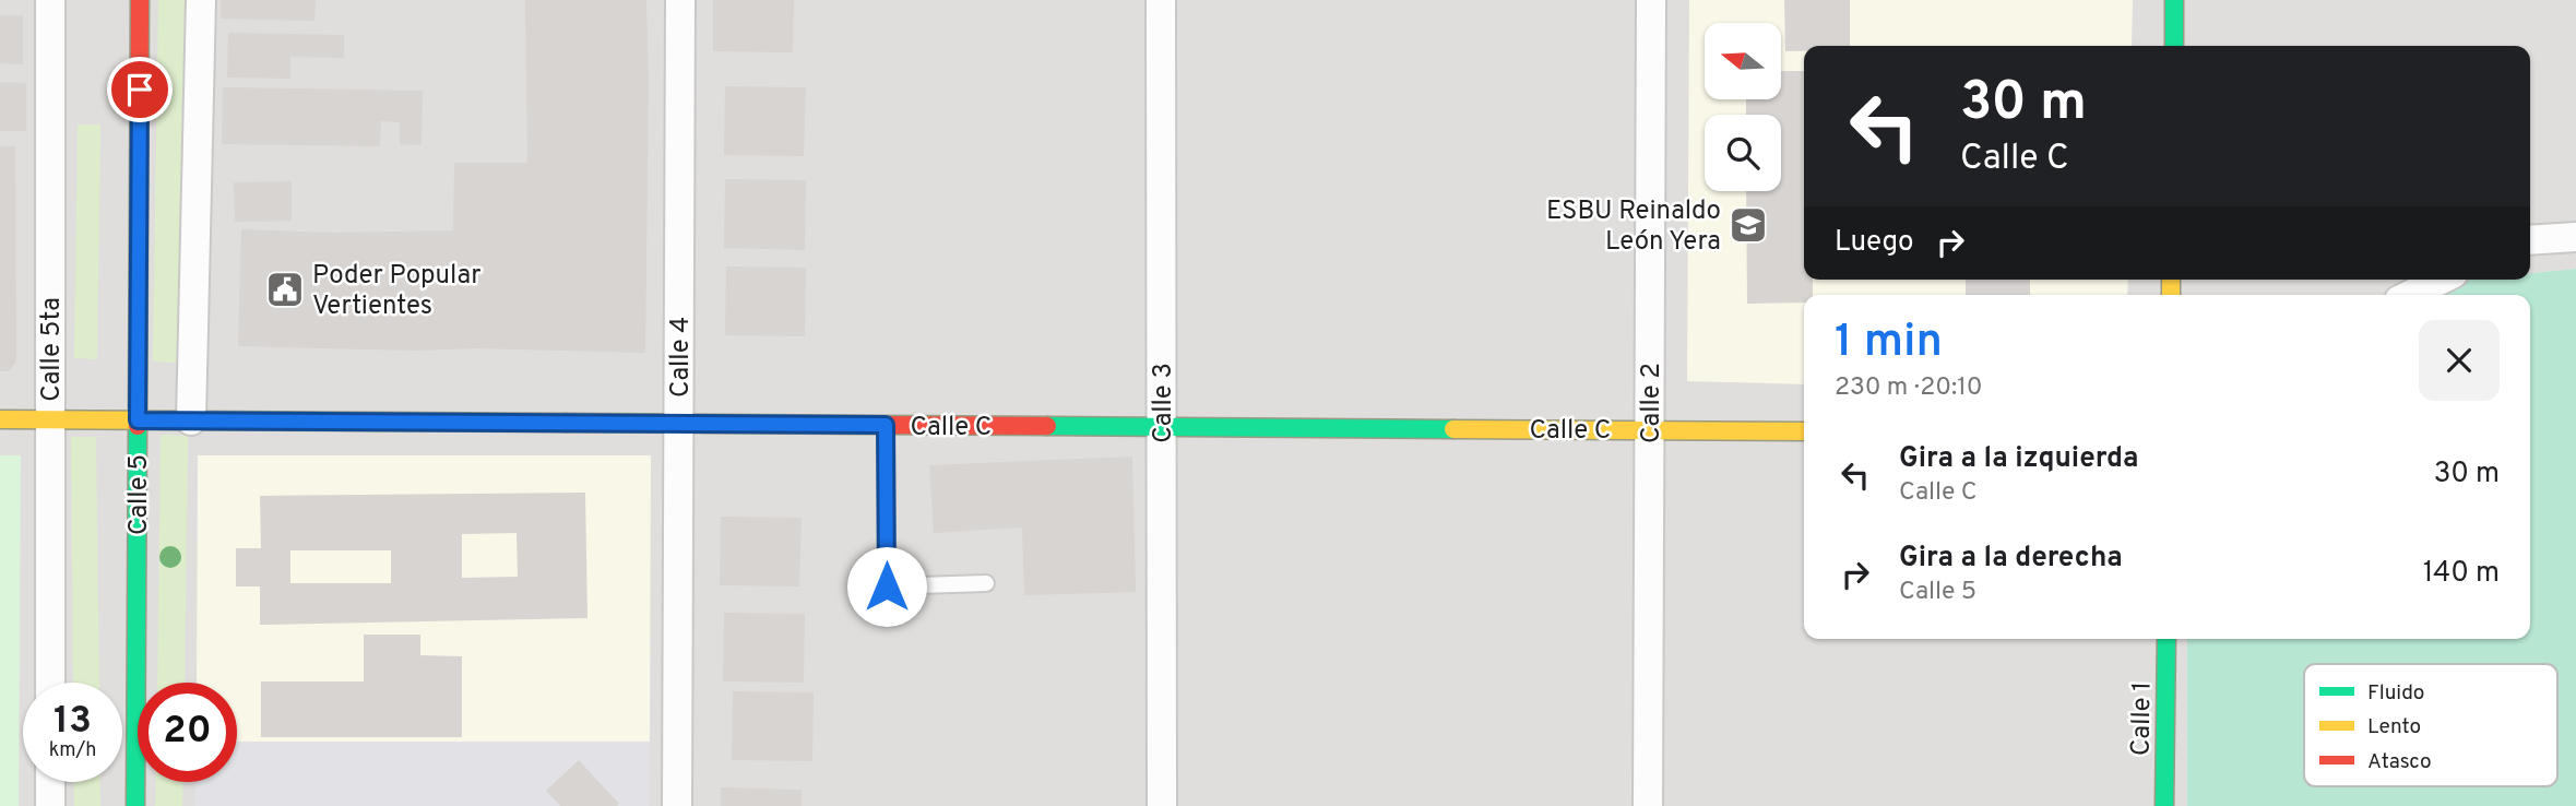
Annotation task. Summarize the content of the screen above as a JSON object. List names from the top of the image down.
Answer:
{
  "streets": {
    "street": [
      "Calle 5ta",
      "Calle 4",
      "Calle 3",
      "Calle 2",
      "Calle C",
      "Calle 5",
      "Calle 1"
    ]
  },
  "crossings": [
    ["Calle 5ta", "Calle C"],
    ["Calle 4", "Calle C"],
    ["Calle 3", "Calle C"],
    ["Calle 2", "Calle C"],
    ["Calle C", "Calle 5"]
  ],
  "places": {
    "school or university": ["ESBU Reinaldo León Yera"],
    "public building": ["Poder Popular Vertientes"]
  },
  "legend": ["Fluido", "Lento", "Atasco"],
  "north": "left",
  "page": {
    "turn": ["30 m", "Calle C"],
    "then": "Luego",
    "heading": ["1 min", "230 m · 20:10"],
    "list": [
      {
        "name": "Gira a la izquierda",
        "note": "Calle C",
        "value": "30 m"
      },
      {
        "name": "Gira a la derecha",
        "note": "Calle 5",
        "value": "140 m"
      }
    ],
    "speed": "13 km/h",
    "limit": "20"
  }
}
